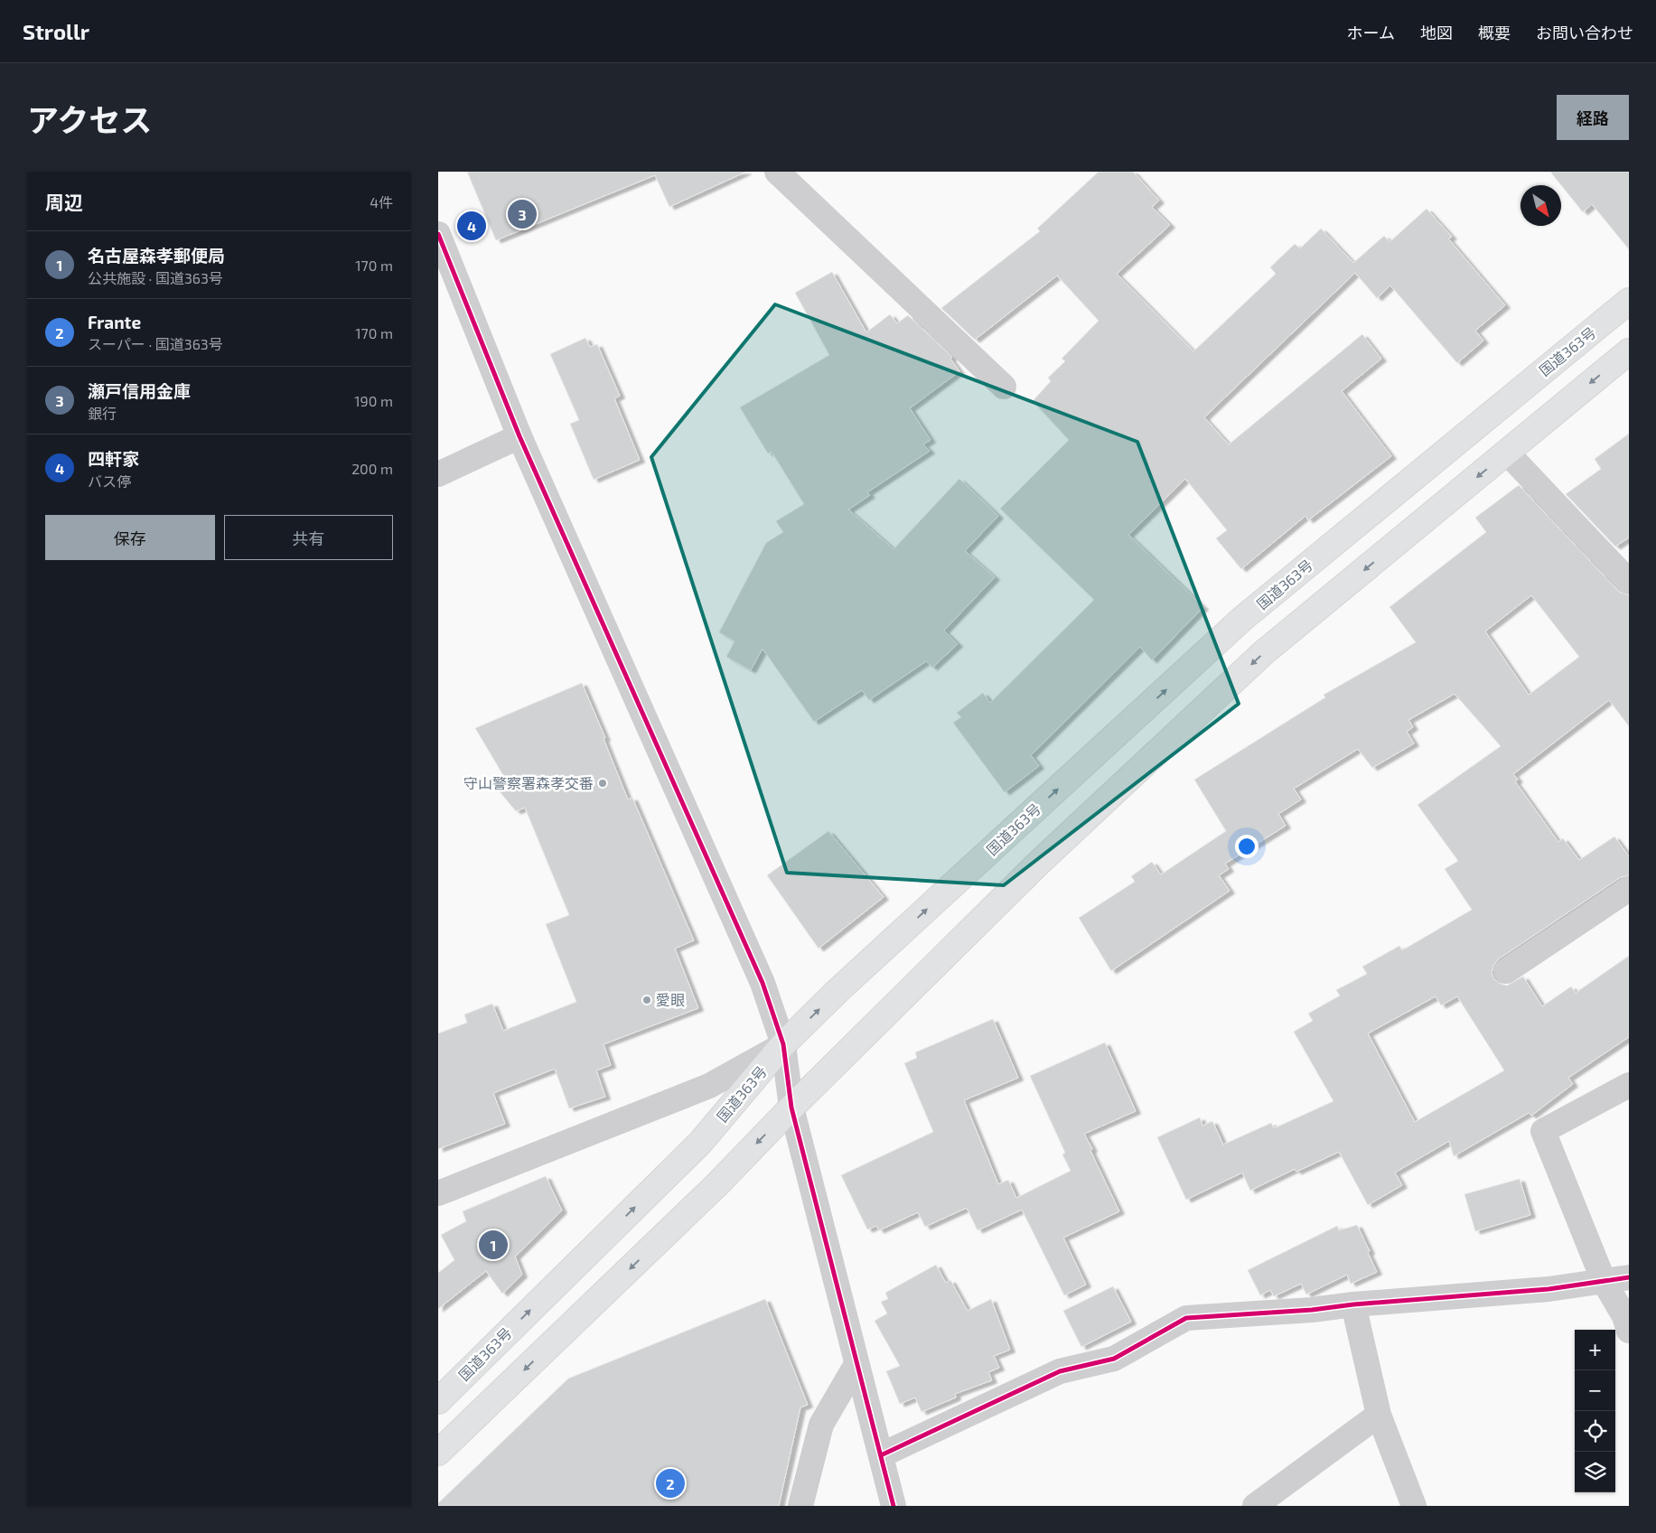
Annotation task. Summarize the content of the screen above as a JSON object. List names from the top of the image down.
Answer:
{
  "streets": {
    "highway": ["国道363号"]
  },
  "places": ["守山警察署森孝交番", "愛眼"],
  "north": "bottom right",
  "page": {
    "header": "Strollr",
    "nav": [
      "ホーム",
      "地図",
      "概要",
      "お問い合わせ"
    ],
    "title": "アクセス",
    "buttons": [
      "経路",
      ["保存", "共有"]
    ],
    "heading": ["周辺", "4件"],
    "pins": [
      "3",
      "4",
      "1",
      "2"
    ],
    "list": [
      {
        "mark": "1",
        "name": "名古屋森孝郵便局",
        "note": "公共施設 · 国道363号",
        "value": "170 m"
      },
      {
        "mark": "2",
        "name": "Frante",
        "note": "スーパー · 国道363号",
        "value": "170 m"
      },
      {
        "mark": "3",
        "name": "瀬戸信用金庫",
        "note": "銀行",
        "value": "190 m"
      },
      {
        "mark": "4",
        "name": "四軒家",
        "note": "バス停",
        "value": "200 m"
      }
    ],
    "map_buttons": ["+", "−"]
  }
}
